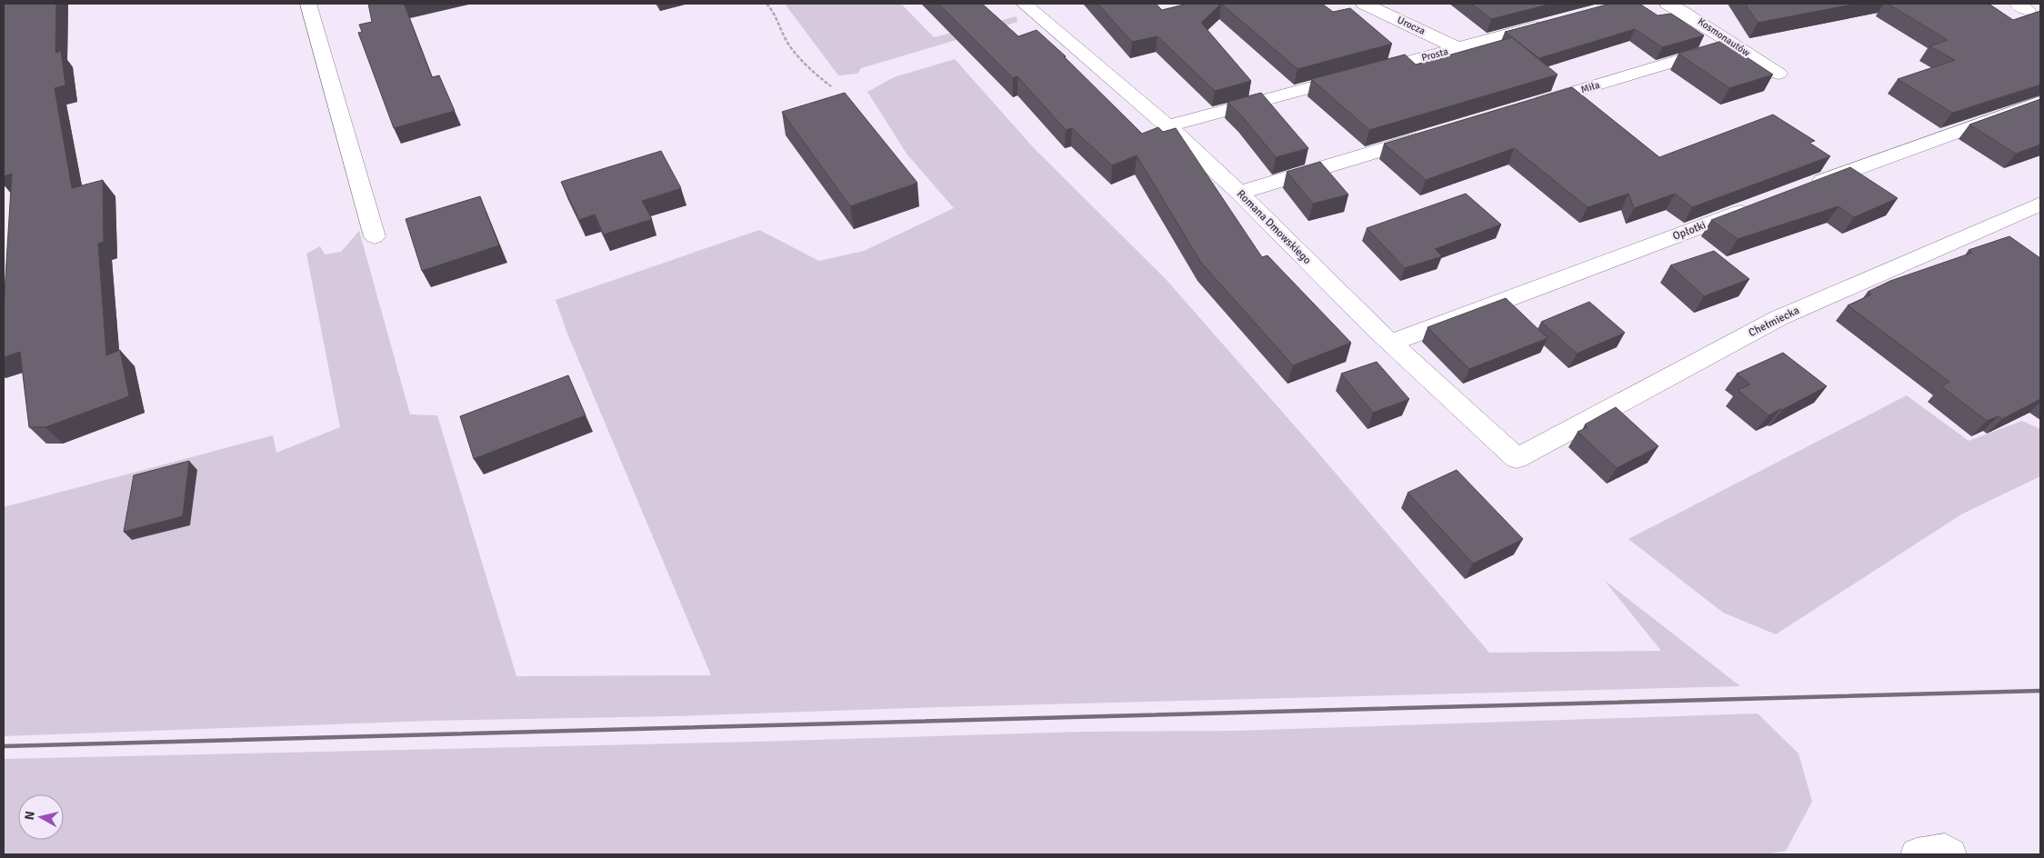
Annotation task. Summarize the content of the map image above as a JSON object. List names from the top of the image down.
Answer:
{
  "streets": {
    "street": [
      "Urocza",
      "Kosmonautów",
      "Prosta",
      "Miła",
      "Romana Dmowskiego",
      "Opłotki",
      "Chełmiecka"
    ]
  },
  "crossings": [
    ["Urocza", "Prosta"],
    ["Kosmonautów", "Miła"],
    ["Prosta", "Romana Dmowskiego"],
    ["Romana Dmowskiego", "Opłotki"],
    ["Romana Dmowskiego", "Chełmiecka"]
  ],
  "north": "left"
}
